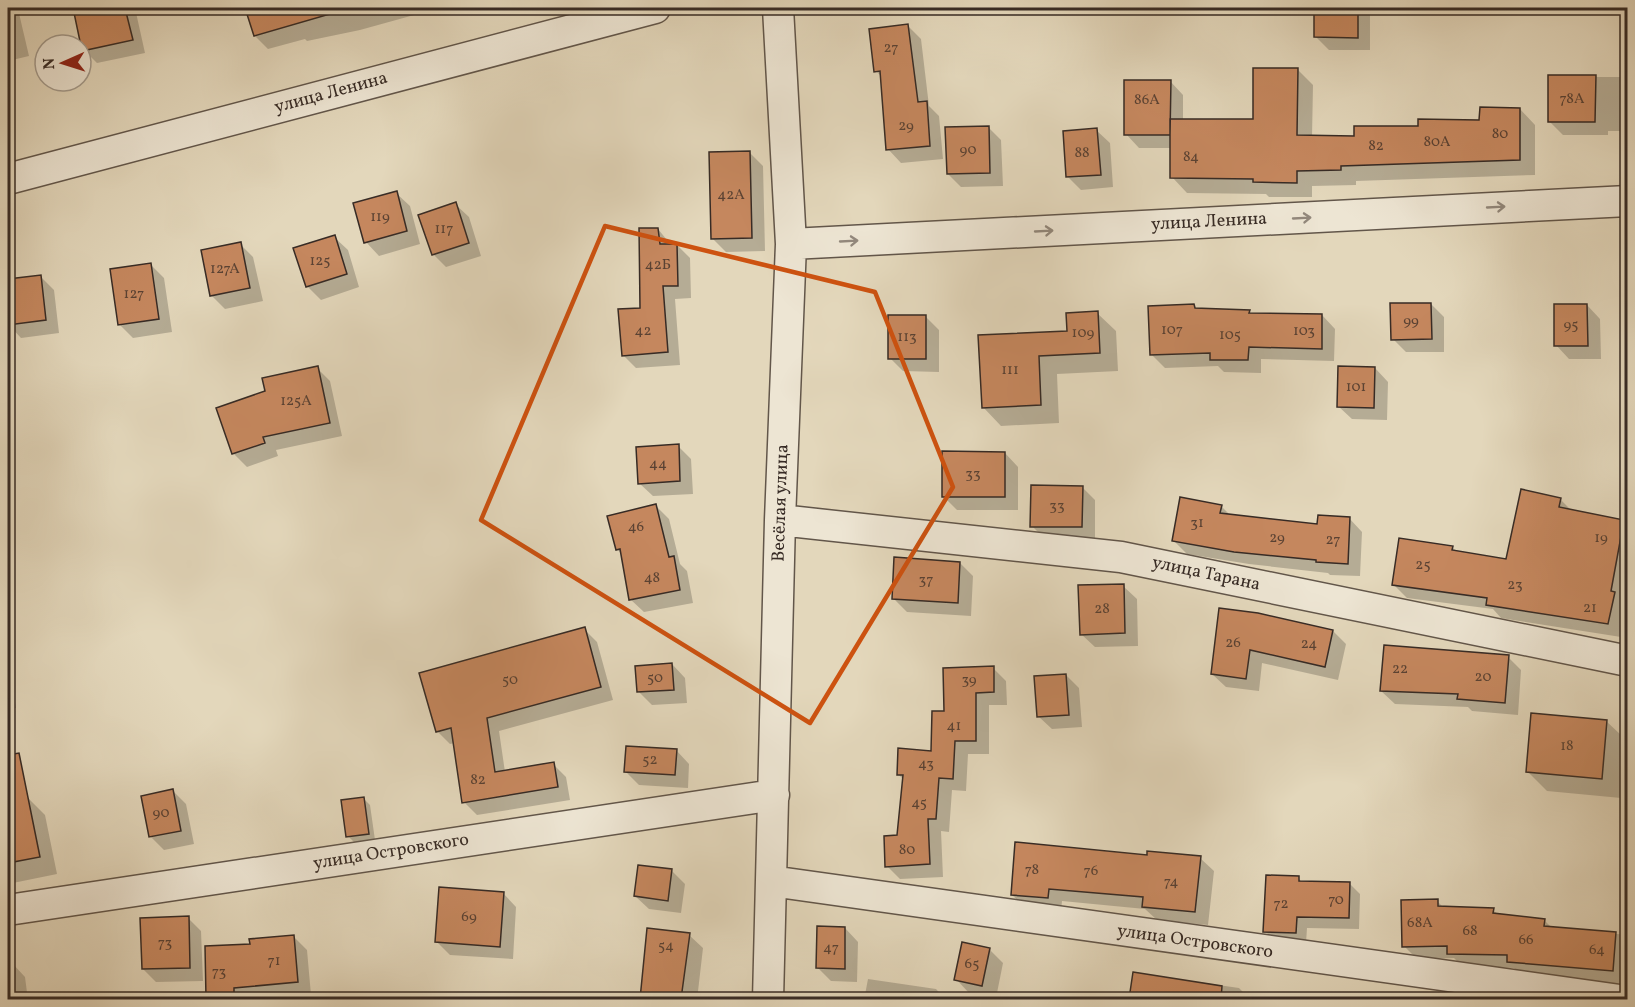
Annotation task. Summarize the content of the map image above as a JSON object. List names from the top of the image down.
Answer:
{
  "streets": {
    "street": [
      "улица Ленина",
      "Весёлая улица",
      "улица Тарана",
      "улица Островского"
    ]
  },
  "crossings": [
    ["улица Ленина", "Весёлая улица"],
    ["Весёлая улица", "улица Тарана"],
    ["Весёлая улица", "улица Островского"]
  ],
  "one_way": ["улица Ленина"],
  "house_numbers": [
    "27",
    "78А",
    "86А",
    "29",
    "80",
    "80А",
    "82",
    "90",
    "88",
    "84",
    "42А",
    "119",
    "117",
    "125",
    "42Б",
    "127А",
    "127",
    "99",
    "95",
    "107",
    "42",
    "103",
    "109",
    "105",
    "113",
    "111",
    "101",
    "125А",
    "44",
    "33",
    "33",
    "31",
    "46",
    "29",
    "19",
    "27",
    "25",
    "48",
    "37",
    "23",
    "21",
    "28",
    "26",
    "24",
    "22",
    "20",
    "50",
    "50",
    "39",
    "41",
    "18",
    "52",
    "43",
    "82",
    "45",
    "90",
    "80",
    "78",
    "76",
    "74",
    "70",
    "72",
    "69",
    "68А",
    "68",
    "66",
    "73",
    "54",
    "47",
    "64",
    "71",
    "65",
    "73"
  ],
  "north": "left"
}
